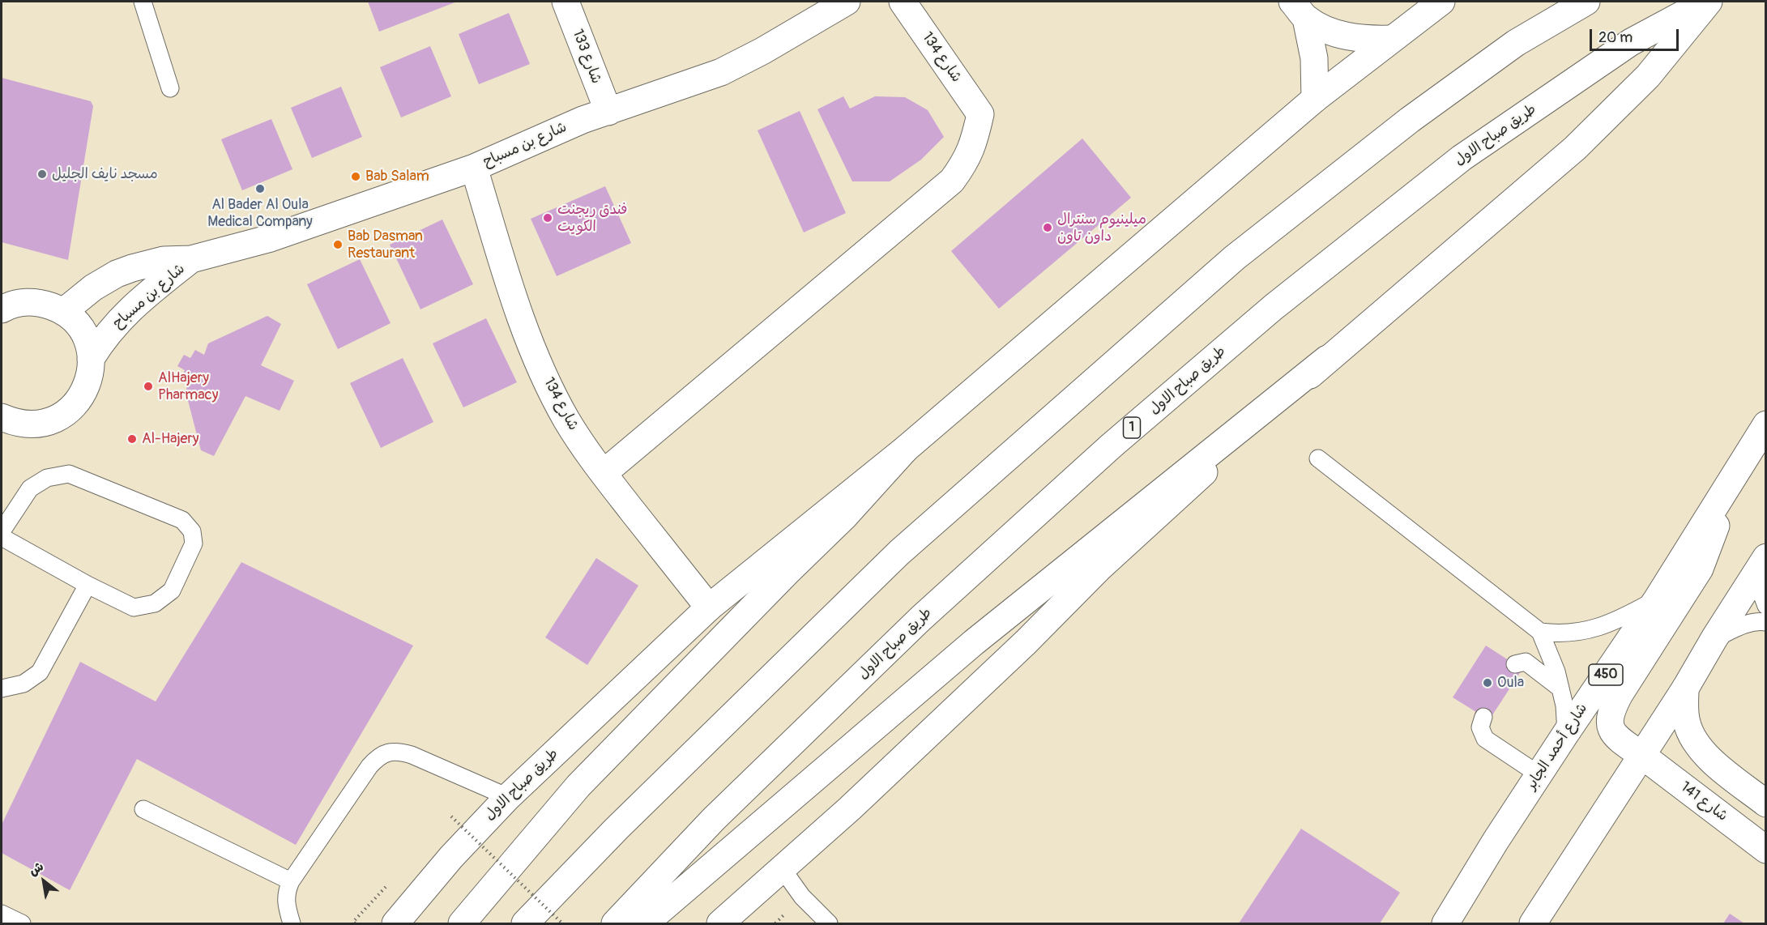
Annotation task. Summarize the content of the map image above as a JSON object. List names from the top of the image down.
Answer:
{
  "streets": {
    "main road": [
      "شارع 133",
      "شارع 134",
      "طريق صباح الاول",
      "شارع بن مسباح",
      "1",
      "450",
      "شارع أحمد الجابر",
      "شارع 141"
    ]
  },
  "crossings": [
    ["شارع 133", "شارع بن مسباح"],
    ["شارع 134", "طريق صباح الاول"],
    ["شارع 134", "شارع بن مسباح"],
    ["شارع أحمد الجابر", "شارع 141"]
  ],
  "places": [
    "مسجد نايف الجليل",
    "Bab Salam",
    "Al Bader Al Oula Medical Company",
    "فندق ريجنت الكويت",
    "ميلينيوم سنترال داون تاون",
    "Bab Dasman Restaurant",
    "AlHajery Pharmacy",
    "Al-Hajery",
    "Oula"
  ],
  "scale_bar": "20 m",
  "north": "top left"
}
